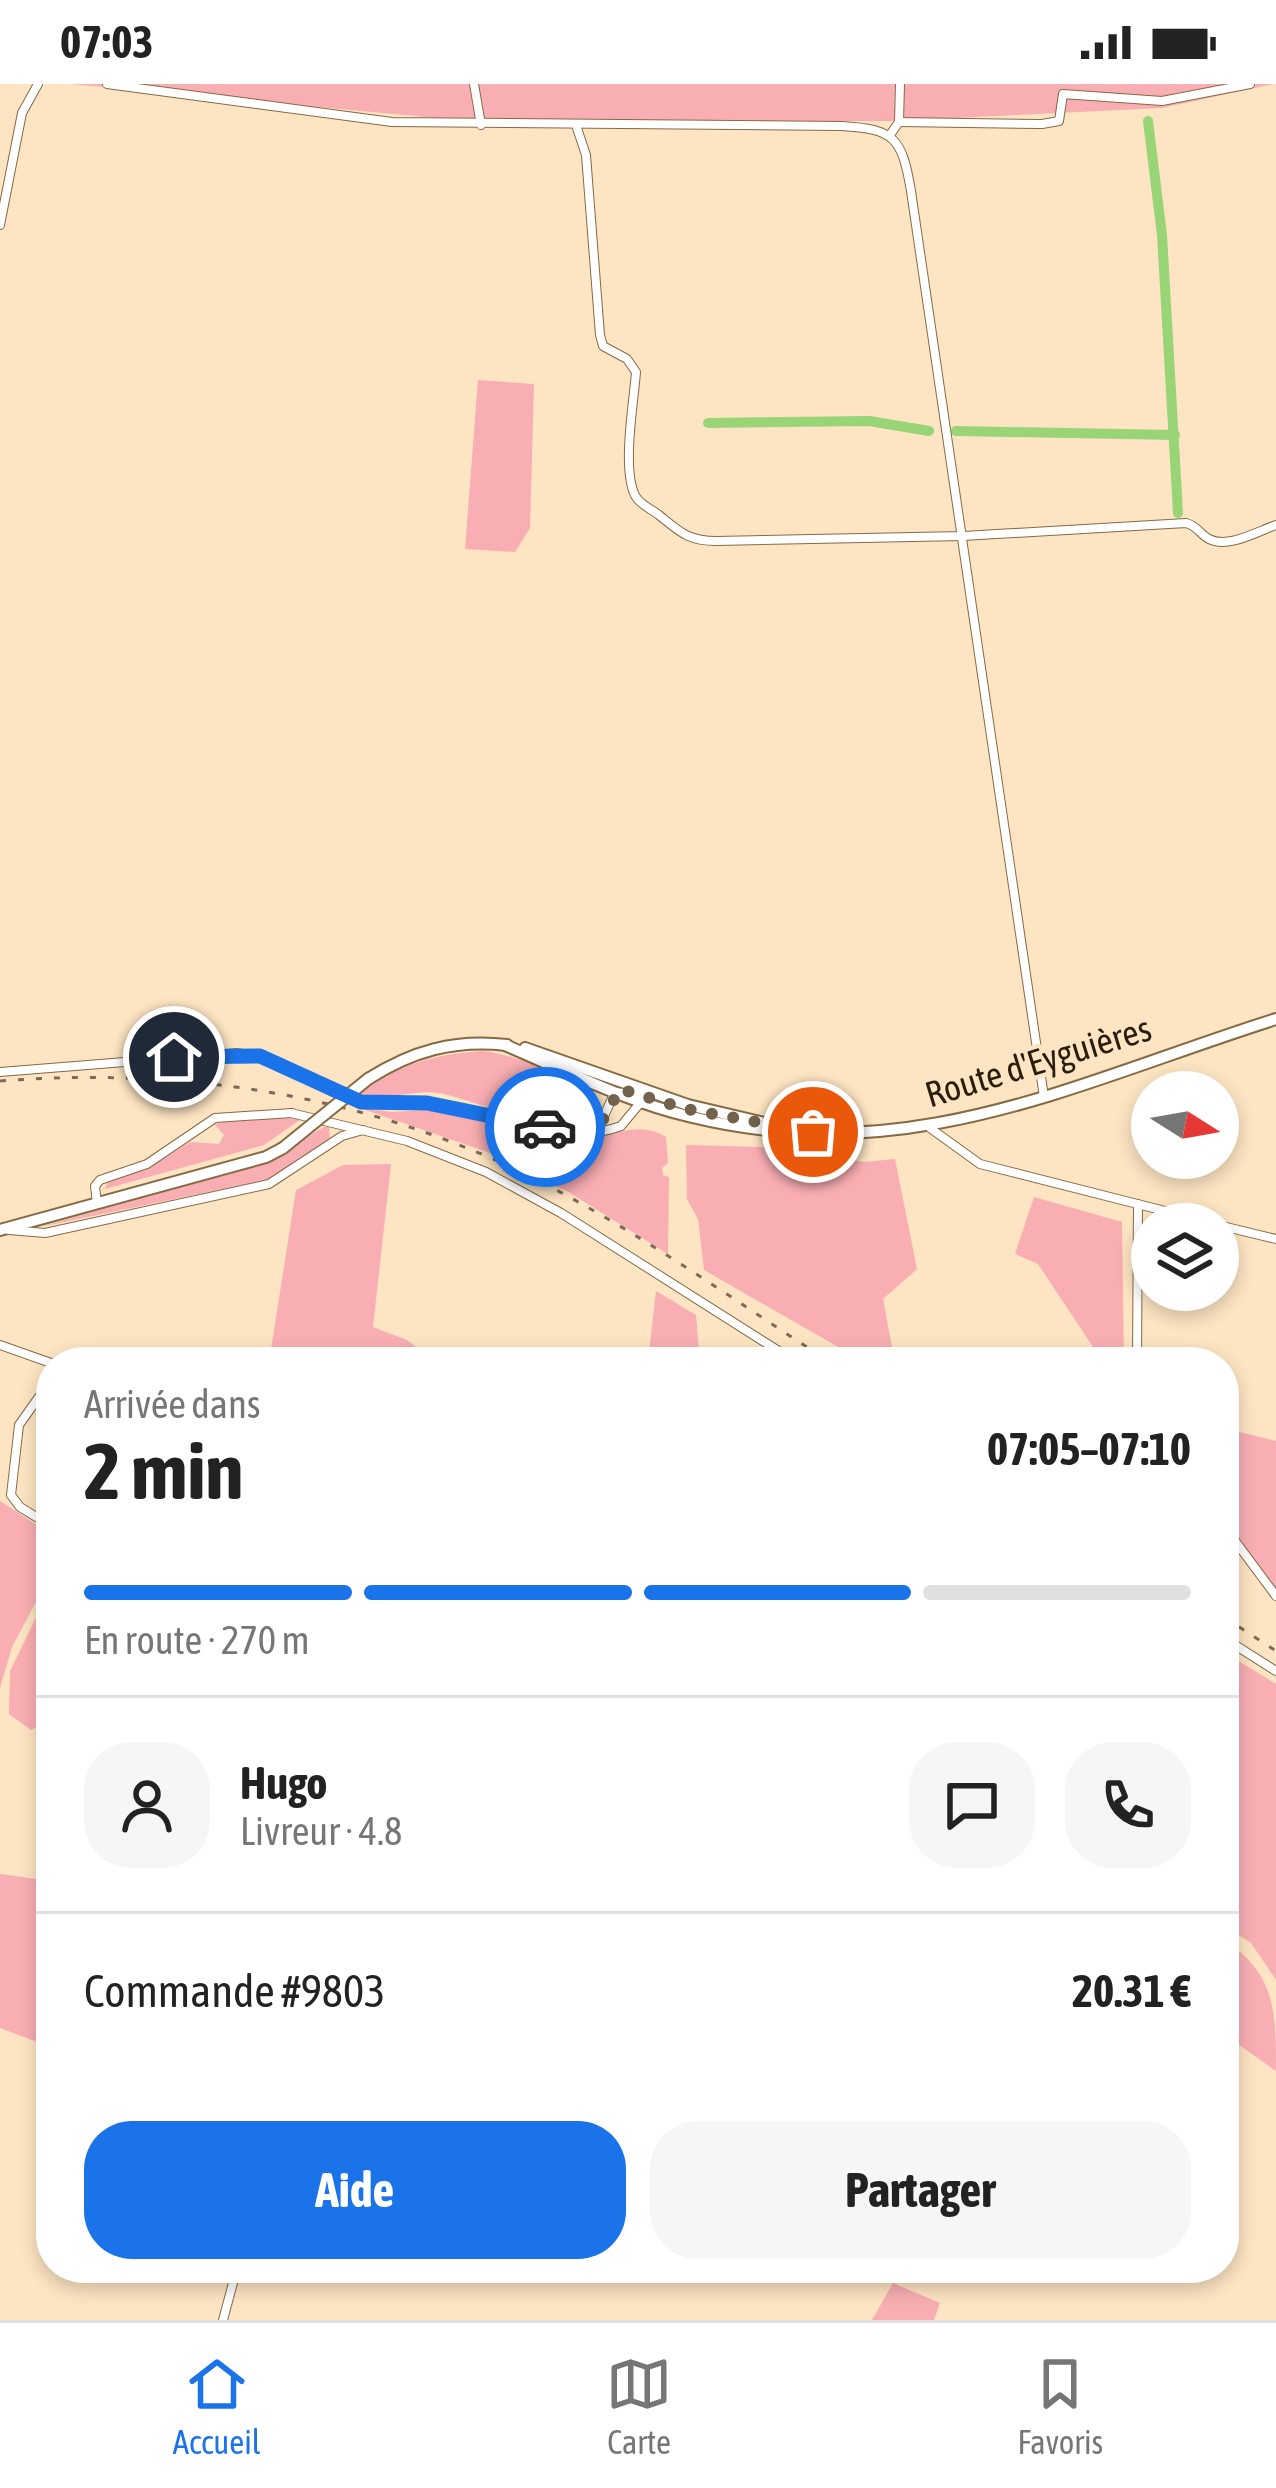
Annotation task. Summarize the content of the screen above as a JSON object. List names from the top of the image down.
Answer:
{
  "streets": {
    "main road": ["Route d'Eyguières"]
  },
  "north": "right",
  "page": {
    "status": "07:03",
    "heading": ["2 min", "Arrivée dans", "07:05–07:10"],
    "panel": [
      "Hugo",
      "Livreur · 4.8",
      "Commande #9803",
      "20.31 €"
    ],
    "bar": "En route · 270 m",
    "buttons": ["Aide", "Partager"],
    "tabs": ["Accueil", "Carte", "Favoris"]
  }
}
